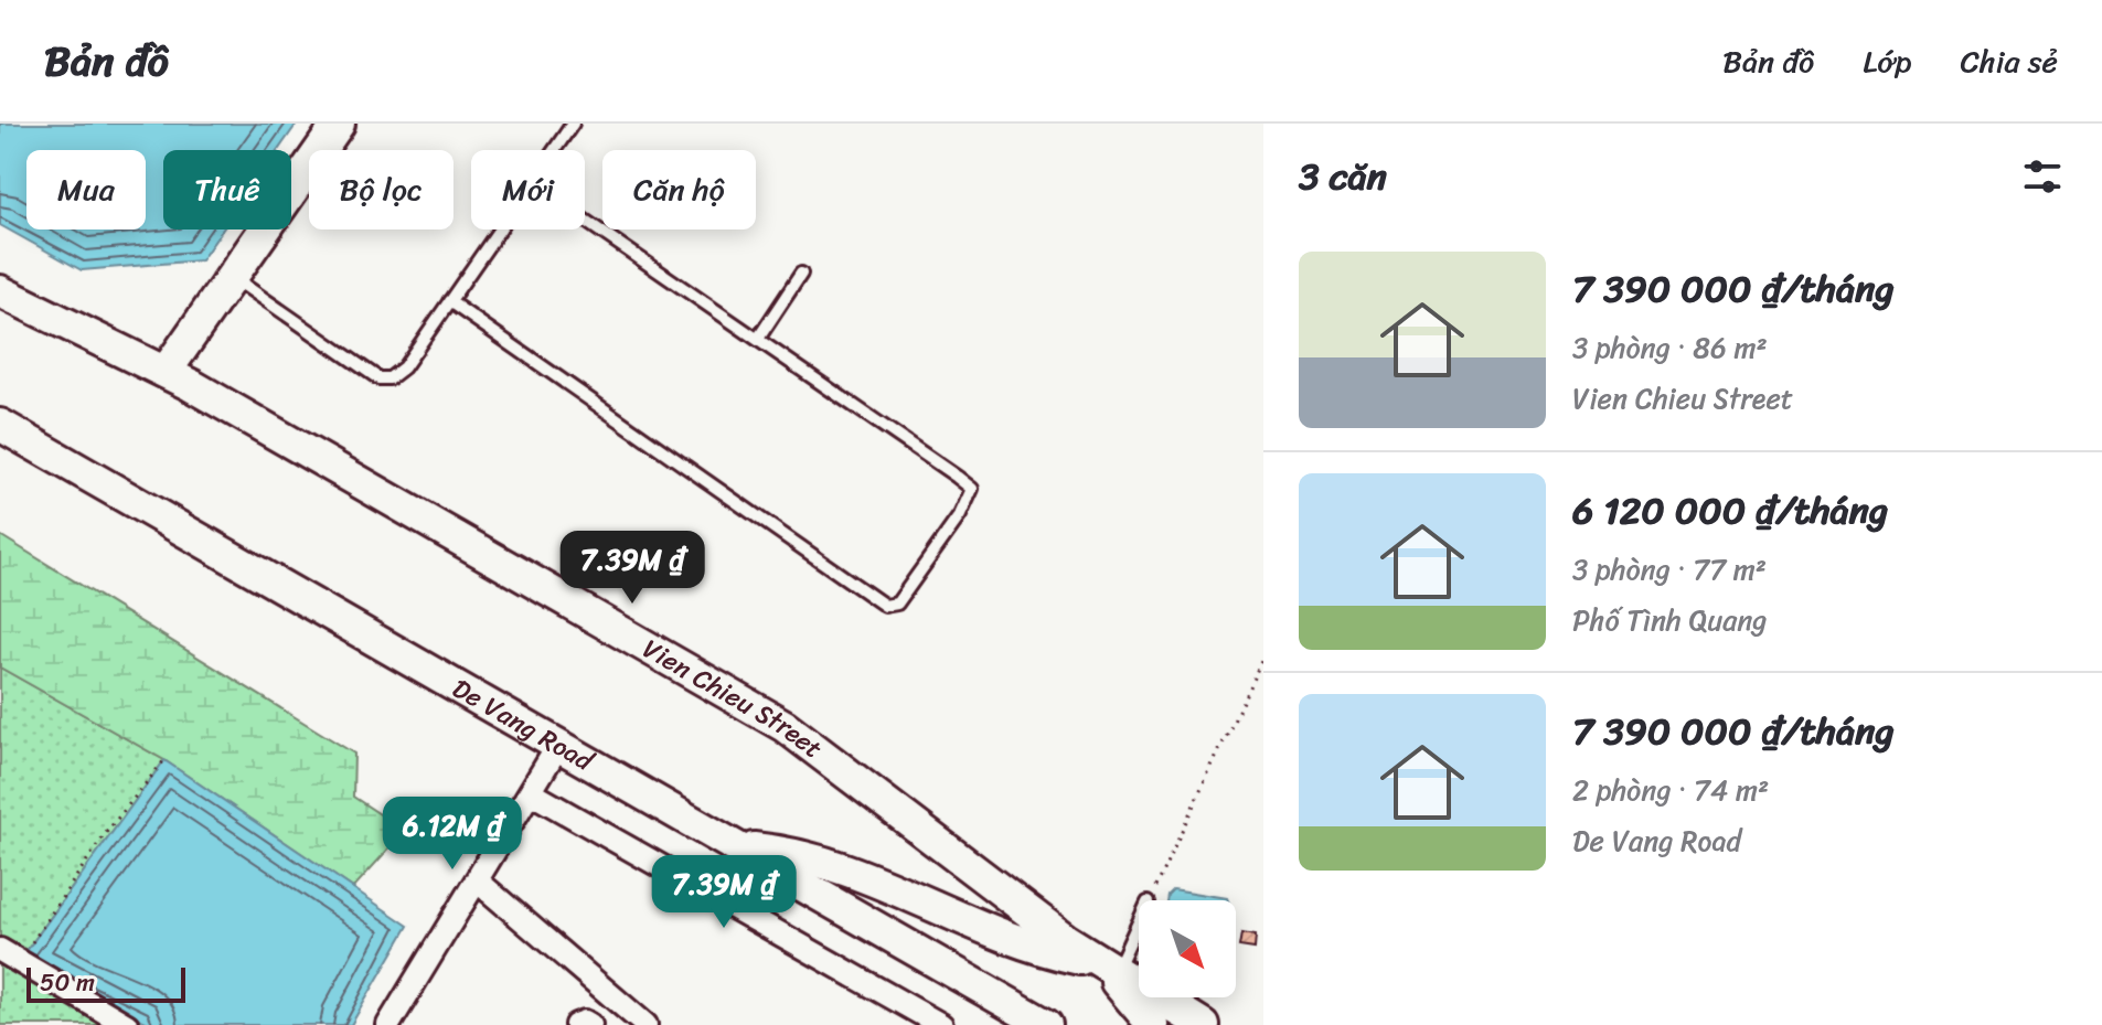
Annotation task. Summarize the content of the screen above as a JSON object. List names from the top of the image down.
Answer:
{
  "streets": {
    "street": ["Vien Chieu Street", "De Vang Road"]
  },
  "scale_bar": "50 m",
  "north": "bottom right",
  "page": {
    "header": "Bản đồ",
    "nav": ["Bản đồ", "Lớp", "Chia sẻ"],
    "heading": "3 căn",
    "chip": [
      "Mua",
      "Thuê",
      "Bộ lọc",
      "Mới",
      "Căn hộ"
    ],
    "list": [
      {
        "name": "7 390 000 ₫/tháng",
        "note": "3 phòng · 86 m² · Vien Chieu Street"
      },
      {
        "name": "6 120 000 ₫/tháng",
        "note": "3 phòng · 77 m² · Phố Tình Quang"
      },
      {
        "name": "7 390 000 ₫/tháng",
        "note": "2 phòng · 74 m² · De Vang Road"
      }
    ],
    "price": ["7.39M ₫", "6.12M ₫", "7.39M ₫"],
    "scale": "50 m"
  }
}
